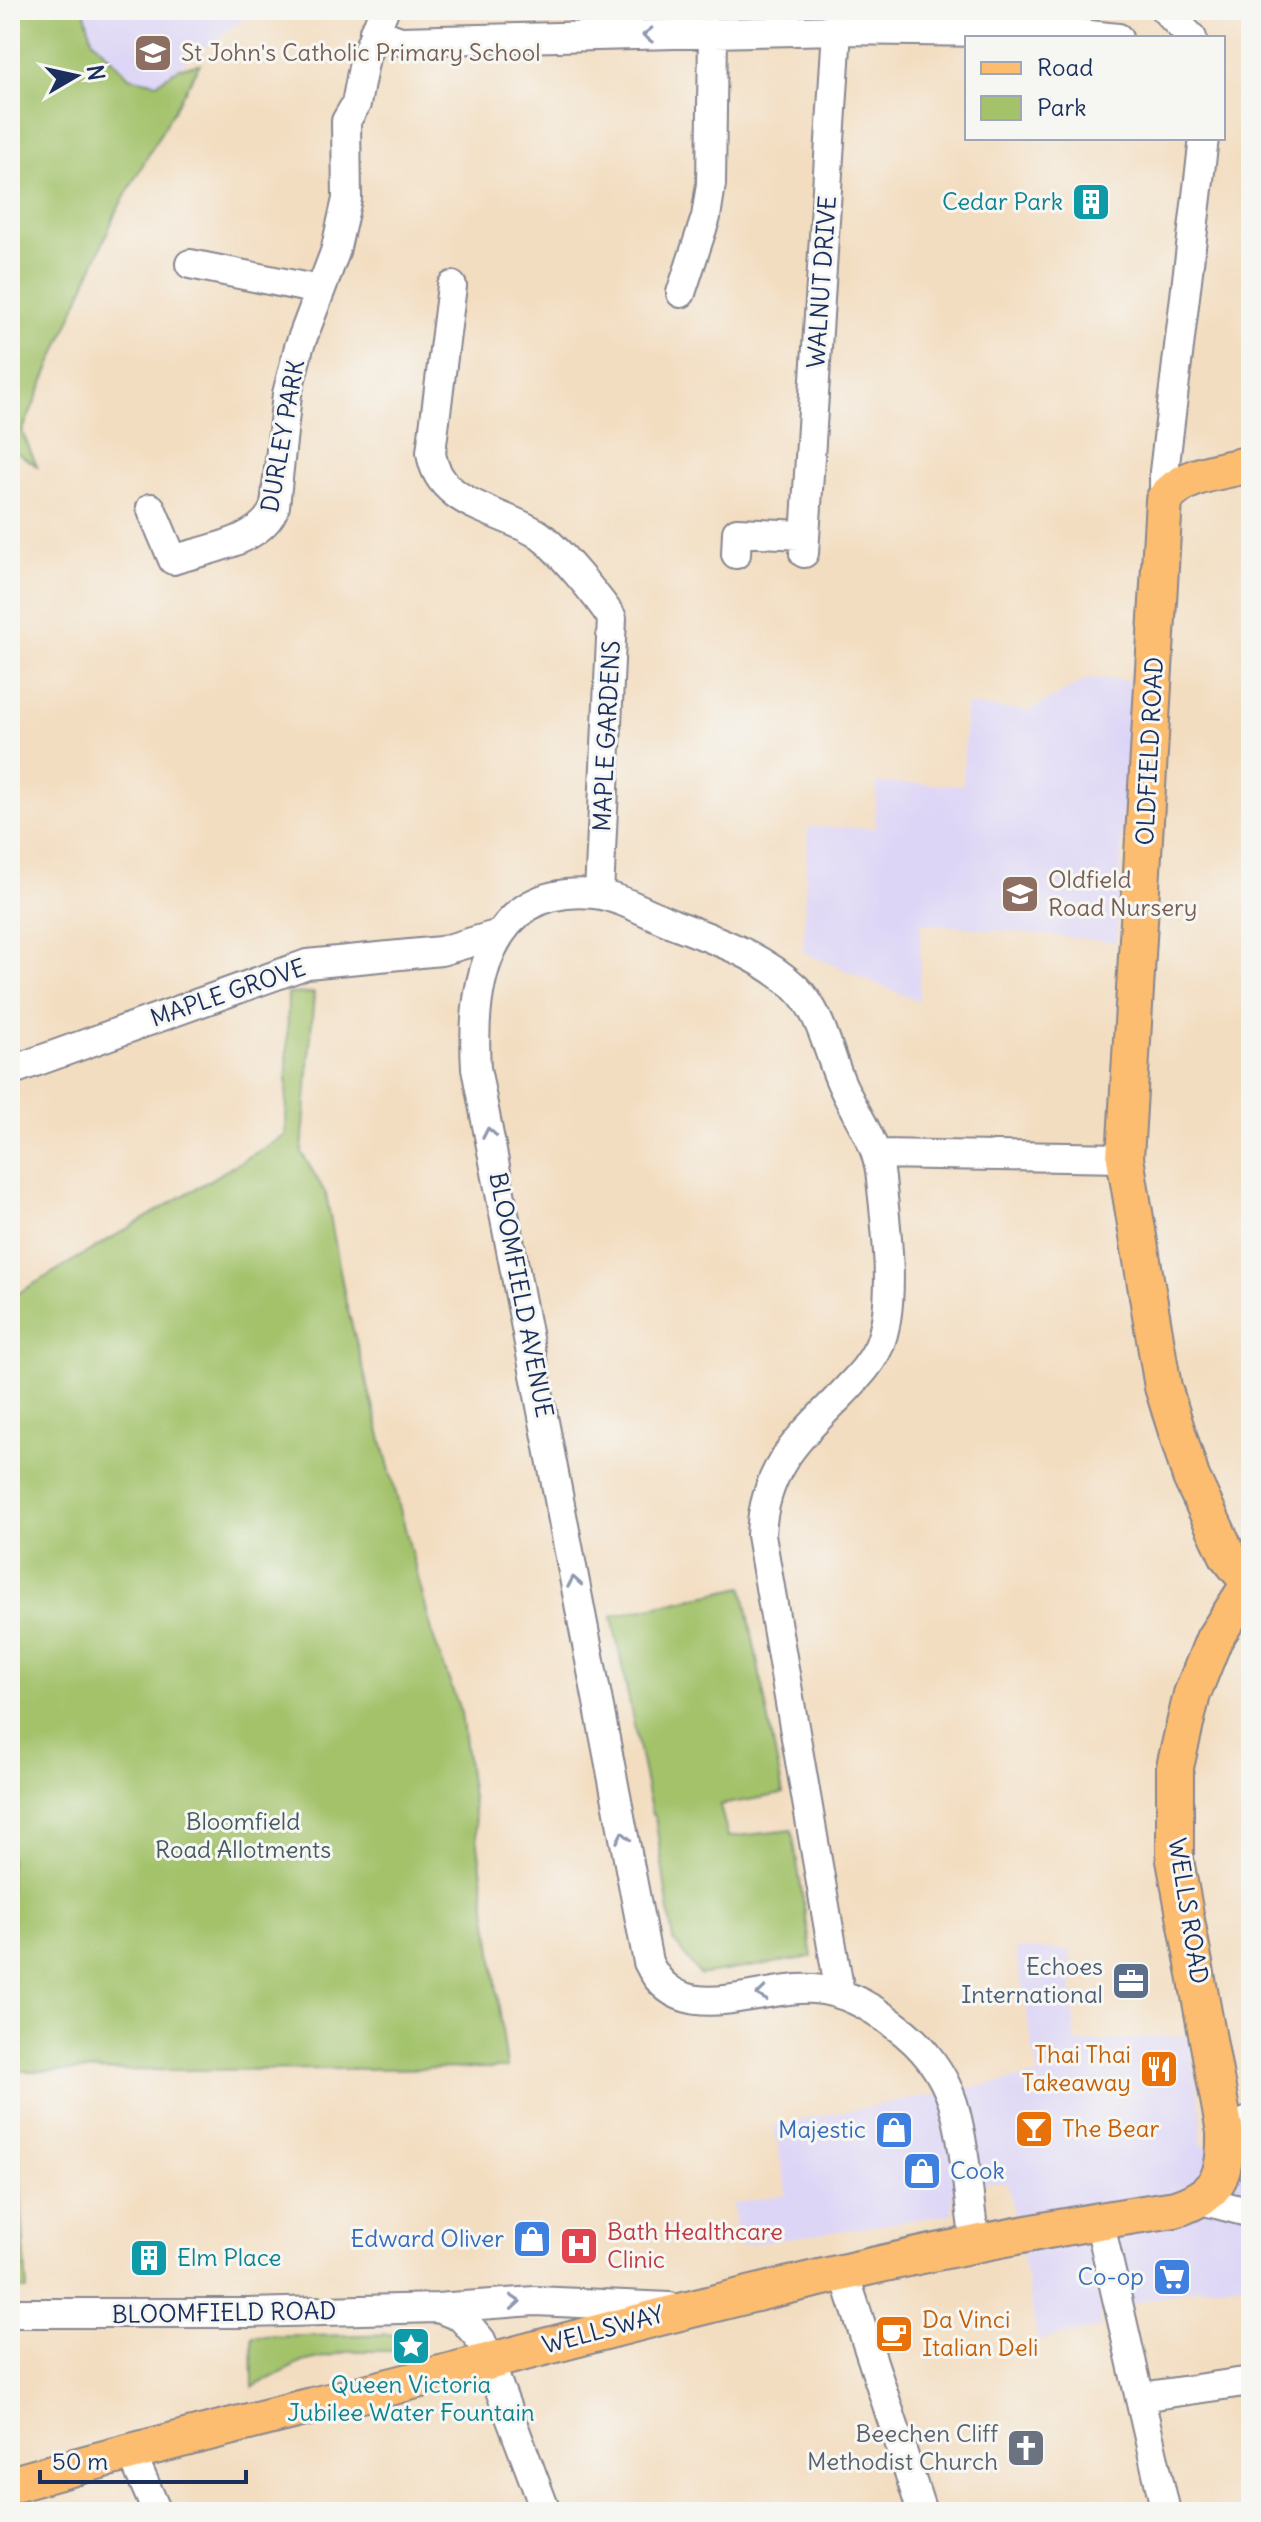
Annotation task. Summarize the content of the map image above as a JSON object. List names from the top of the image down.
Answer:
{
  "streets": {
    "main road": ["OLDFIELD ROAD", "WELLS ROAD", "WELLSWAY"],
    "street": [
      "WALNUT DRIVE",
      "DURLEY PARK",
      "MAPLE GARDENS",
      "MAPLE GROVE",
      "BLOOMFIELD AVENUE",
      "BLOOMFIELD ROAD"
    ]
  },
  "crossings": [
    ["MAPLE GARDENS", "BLOOMFIELD AVENUE"],
    ["OLDFIELD ROAD", "WELLS ROAD"],
    ["MAPLE GROVE", "BLOOMFIELD AVENUE"],
    ["BLOOMFIELD AVENUE", "WELLSWAY"],
    ["WELLS ROAD", "WELLSWAY"],
    ["BLOOMFIELD ROAD", "WELLSWAY"]
  ],
  "one_way": ["BLOOMFIELD AVENUE", "BLOOMFIELD ROAD"],
  "parks": ["Bloomfield Road Allotments"],
  "places": {
    "school or university": ["St John's Catholic Primary School", "Oldfield Road Nursery"],
    "building": ["Cedar Park", "Elm Place"],
    "office": ["Echoes International"],
    "restaurant": ["Thai Thai Takeaway"],
    "bar": ["The Bear"],
    "shop": ["Majestic", "Cook", "Edward Oliver"],
    "hospital": ["Bath Healthcare Clinic"],
    "supermarket": ["Co-op"],
    "cafe": ["Da Vinci Italian Deli"],
    "place": ["Queen Victoria Jubilee Water Fountain"],
    "church": ["Beechen Cliff Methodist Church"]
  },
  "legend": ["Road", "Park"],
  "scale_bar": "50 m",
  "north": "right"
}
